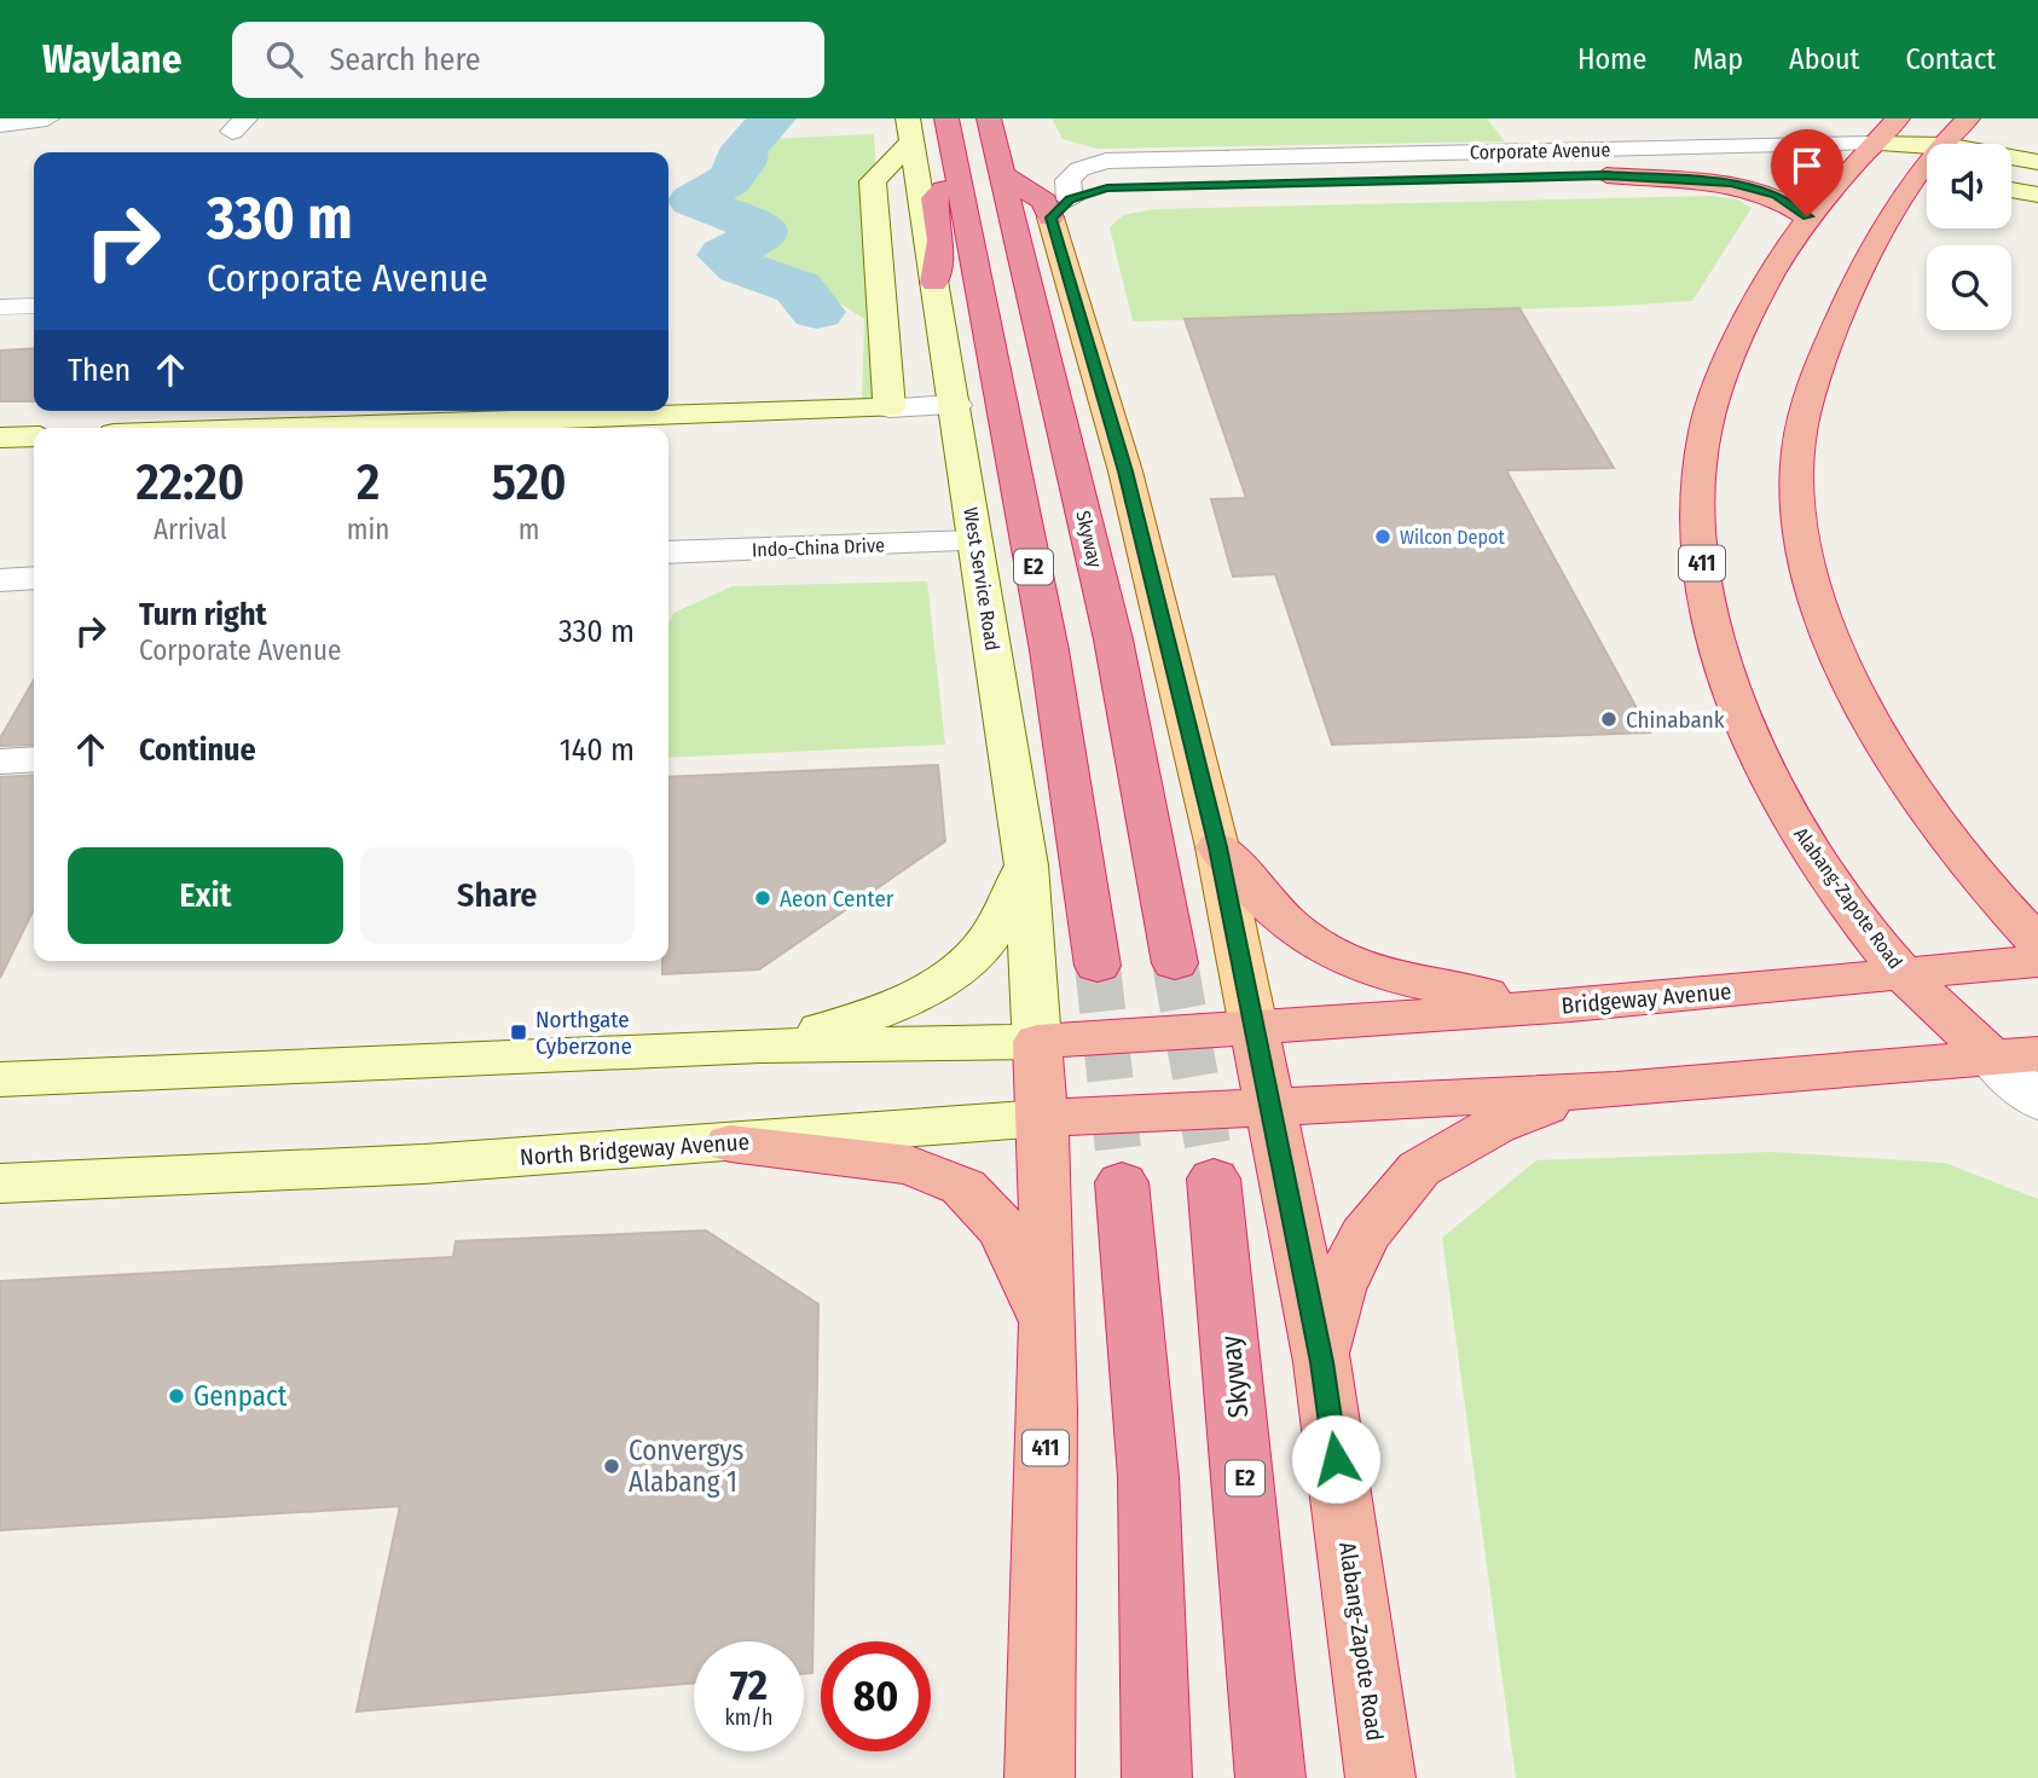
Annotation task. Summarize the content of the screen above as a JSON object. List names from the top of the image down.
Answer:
{
  "streets": {
    "highway": [
      "Skyway",
      "411",
      "E2",
      "Alabang-Zapote Road",
      "Bridgeway Avenue",
      "North Bridgeway Avenue"
    ],
    "main road": ["Corporate Avenue", "West Service Road"],
    "street": ["Indo-China Drive"]
  },
  "crossings": [
    ["Corporate Avenue", "Alabang-Zapote Road"],
    ["Indo-China Drive", "West Service Road"],
    ["411", "West Service Road"],
    ["411", "North Bridgeway Avenue"],
    ["Alabang-Zapote Road", "Bridgeway Avenue"],
    ["Alabang-Zapote Road", "North Bridgeway Avenue"]
  ],
  "places": {
    "other": [
      "Wilcon Depot",
      "Chinabank",
      "Aeon Center",
      "Genpact",
      "Convergys Alabang 1"
    ],
    "transit": ["Northgate Cyberzone"]
  },
  "page": {
    "header": "Waylane",
    "search": "Search here",
    "nav": [
      "Home",
      "Map",
      "About",
      "Contact"
    ],
    "turn": ["330 m", "Corporate Avenue"],
    "then": "Then",
    "eta": [
      "22:20",
      "Arrival",
      "2",
      "min",
      "520",
      "m"
    ],
    "list": [
      {
        "name": "Turn right",
        "note": "Corporate Avenue",
        "value": "330 m"
      },
      {
        "name": "Continue",
        "value": "140 m"
      }
    ],
    "buttons": ["Exit", "Share"],
    "speed": "72 km/h",
    "limit": "80"
  }
}
